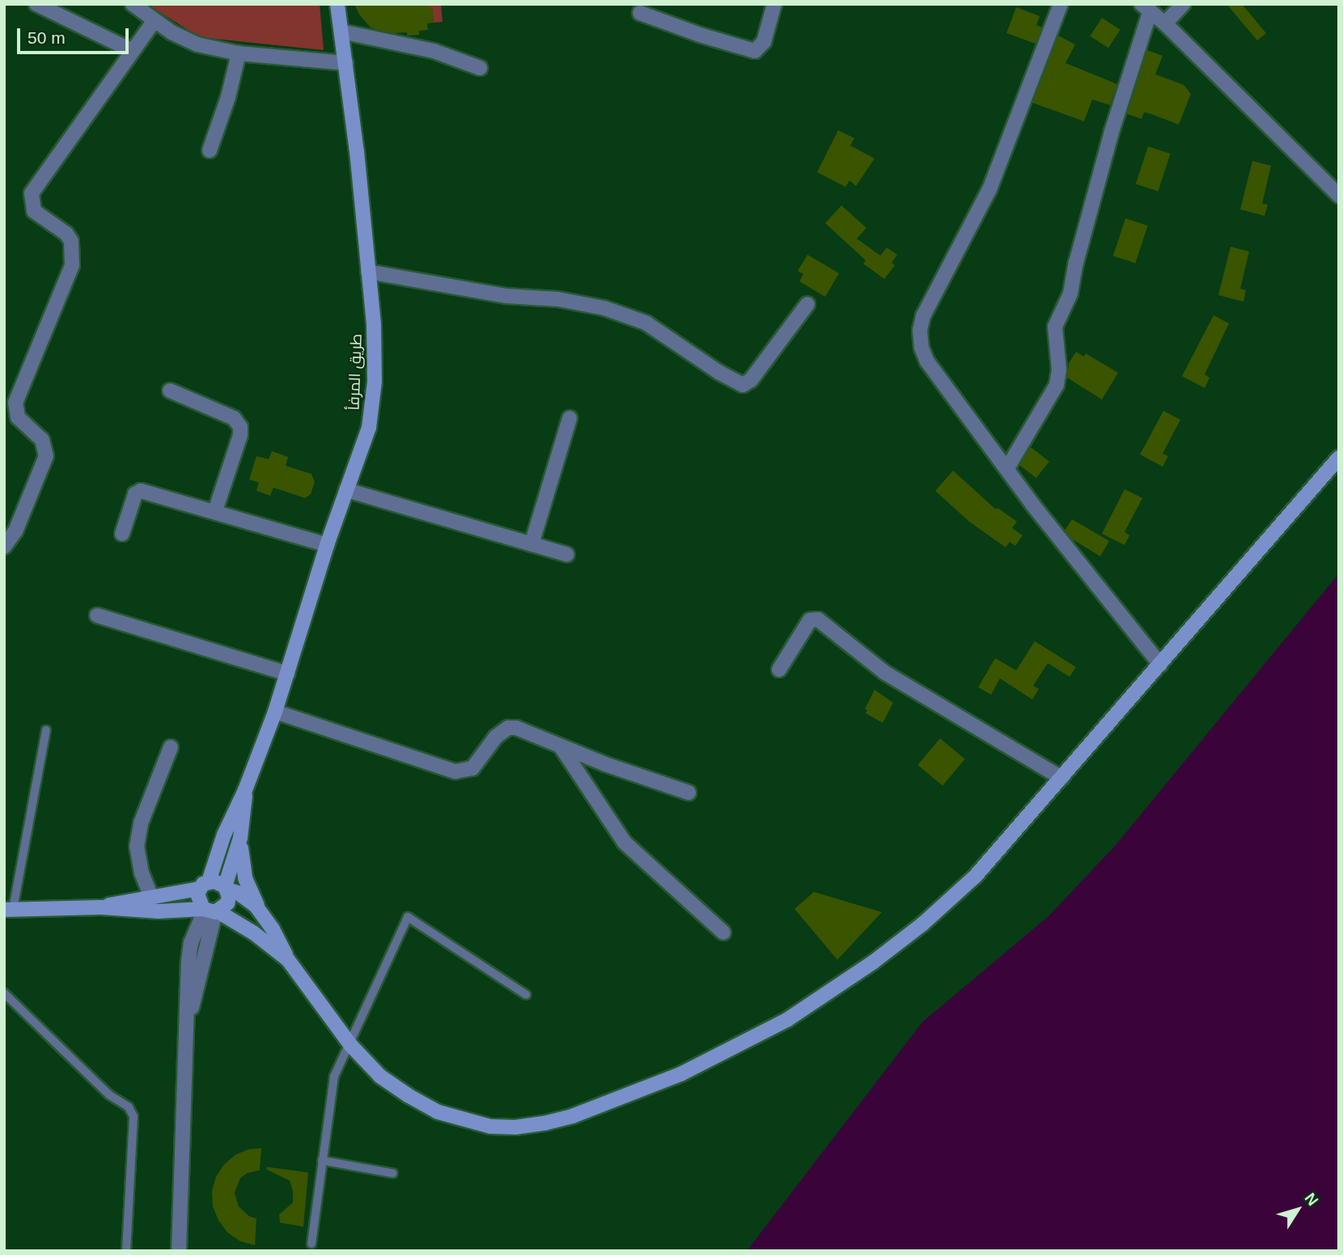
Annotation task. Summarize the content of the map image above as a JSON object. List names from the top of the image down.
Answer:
{
  "streets": {
    "street": ["طريق المرفأ"]
  },
  "scale_bar": "50 m",
  "north": "top right"
}
